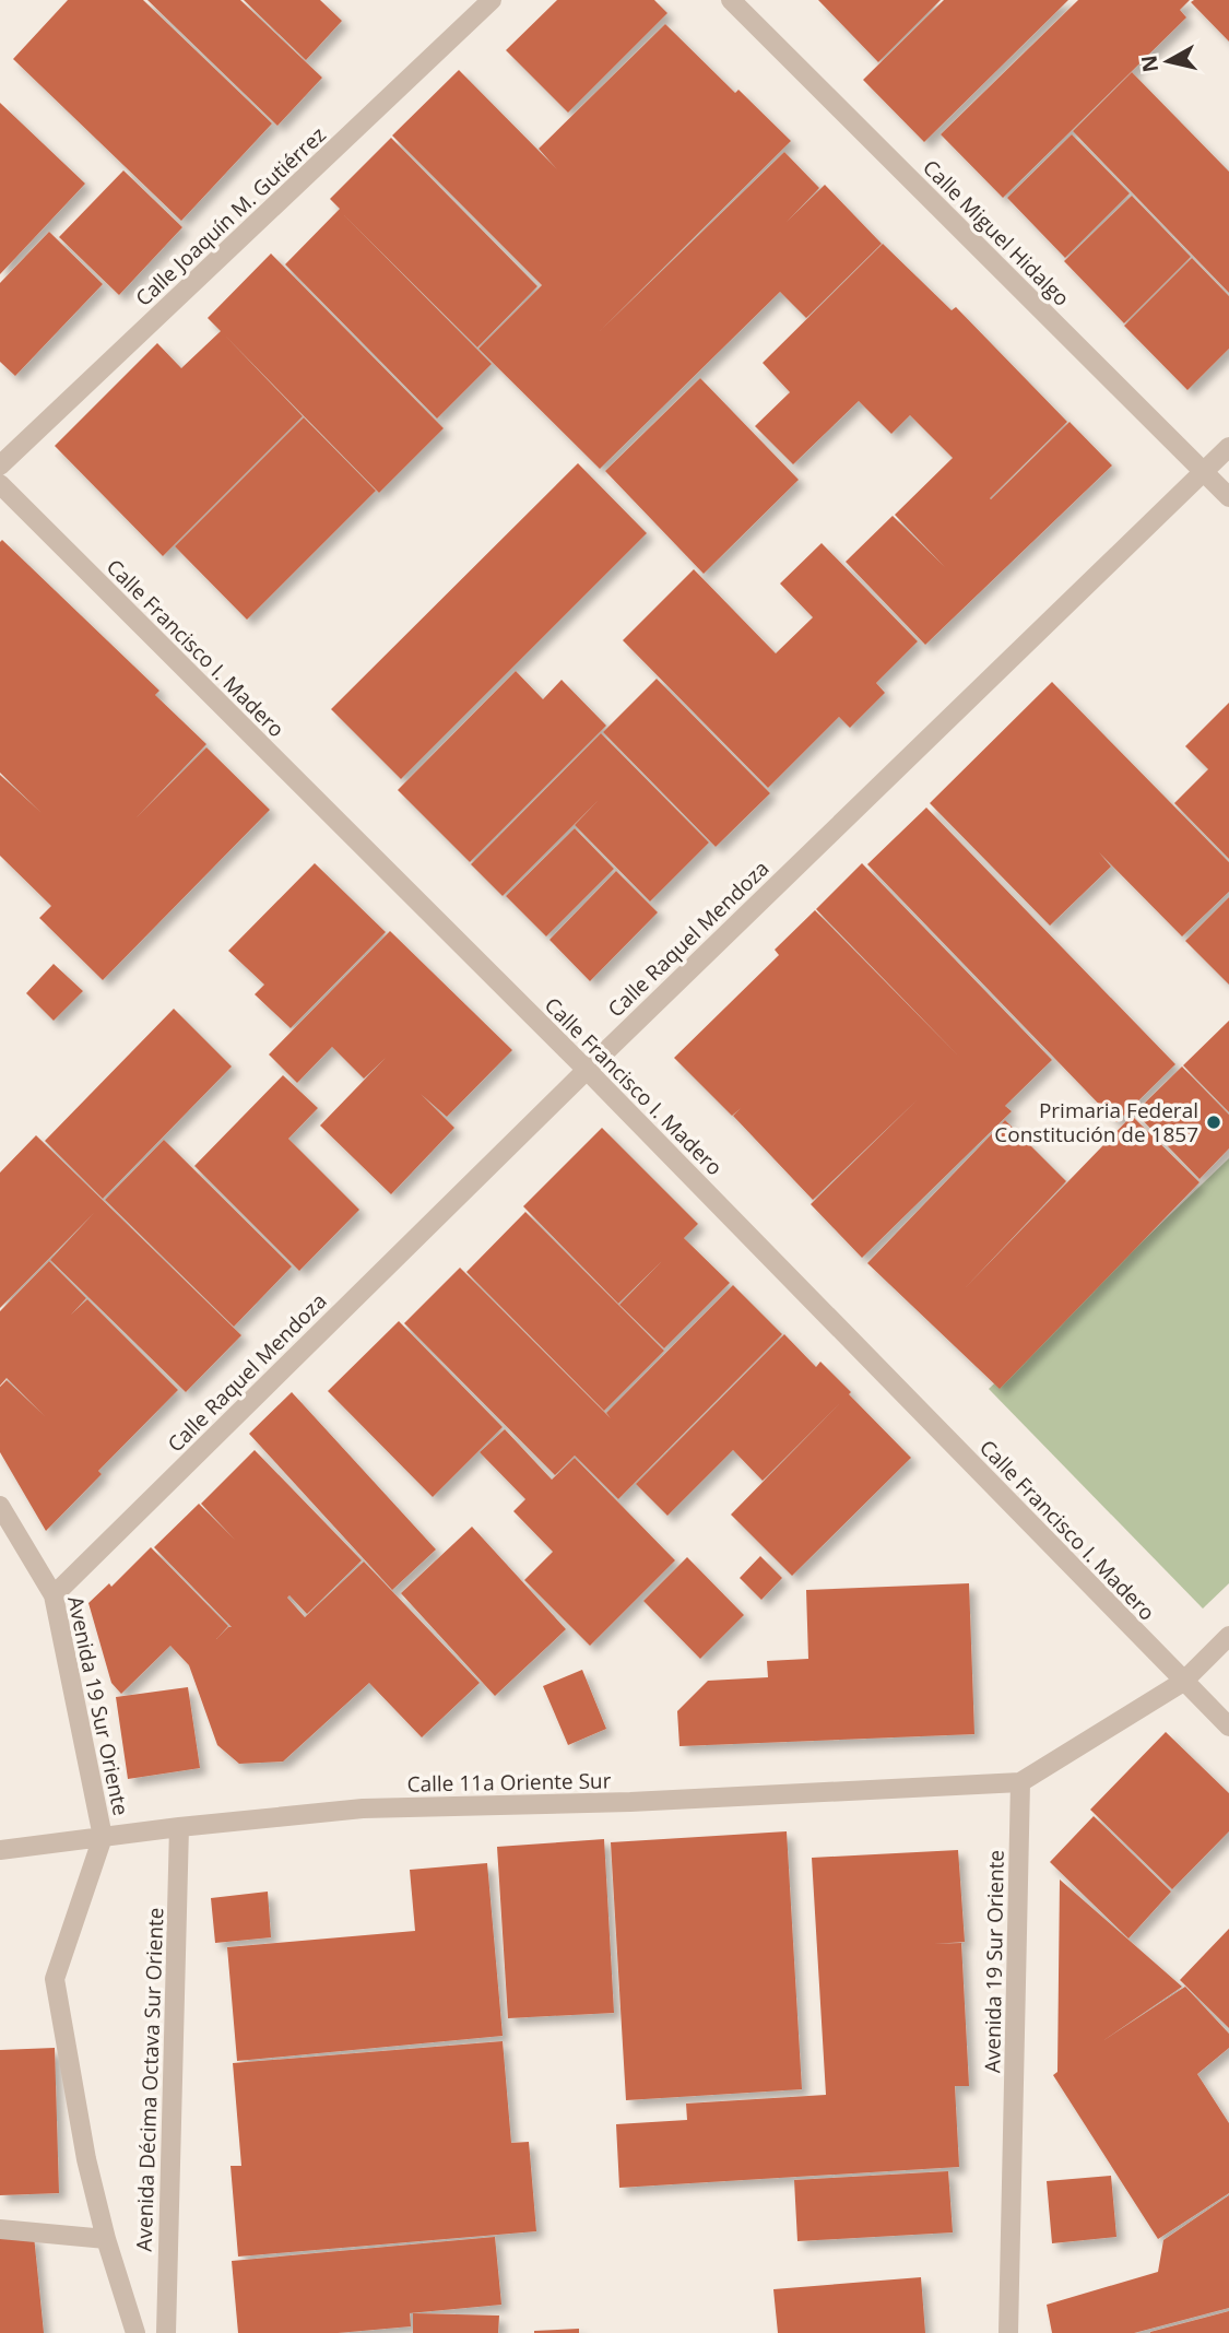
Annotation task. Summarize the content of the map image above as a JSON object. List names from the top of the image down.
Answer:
{
  "streets": {
    "street": [
      "Calle Joaquín M. Gutiérrez",
      "Calle Miguel Hidalgo",
      "Calle Francisco I. Madero",
      "Calle Raquel Mendoza",
      "Avenida 19 Sur Oriente",
      "Calle 11a Oriente Sur",
      "Avenida Décima Octava Sur Oriente"
    ]
  },
  "crossings": [
    ["Calle Miguel Hidalgo", "Calle Raquel Mendoza"],
    ["Calle Francisco I. Madero", "Calle Raquel Mendoza"],
    ["Calle Raquel Mendoza", "Avenida 19 Sur Oriente"],
    ["Avenida 19 Sur Oriente", "Calle 11a Oriente Sur"],
    ["Avenida 19 Sur Oriente", "Avenida Décima Octava Sur Oriente"],
    ["Calle 11a Oriente Sur", "Avenida Décima Octava Sur Oriente"]
  ],
  "places": ["Primaria Federal Constitución de 1857"],
  "north": "left"
}
